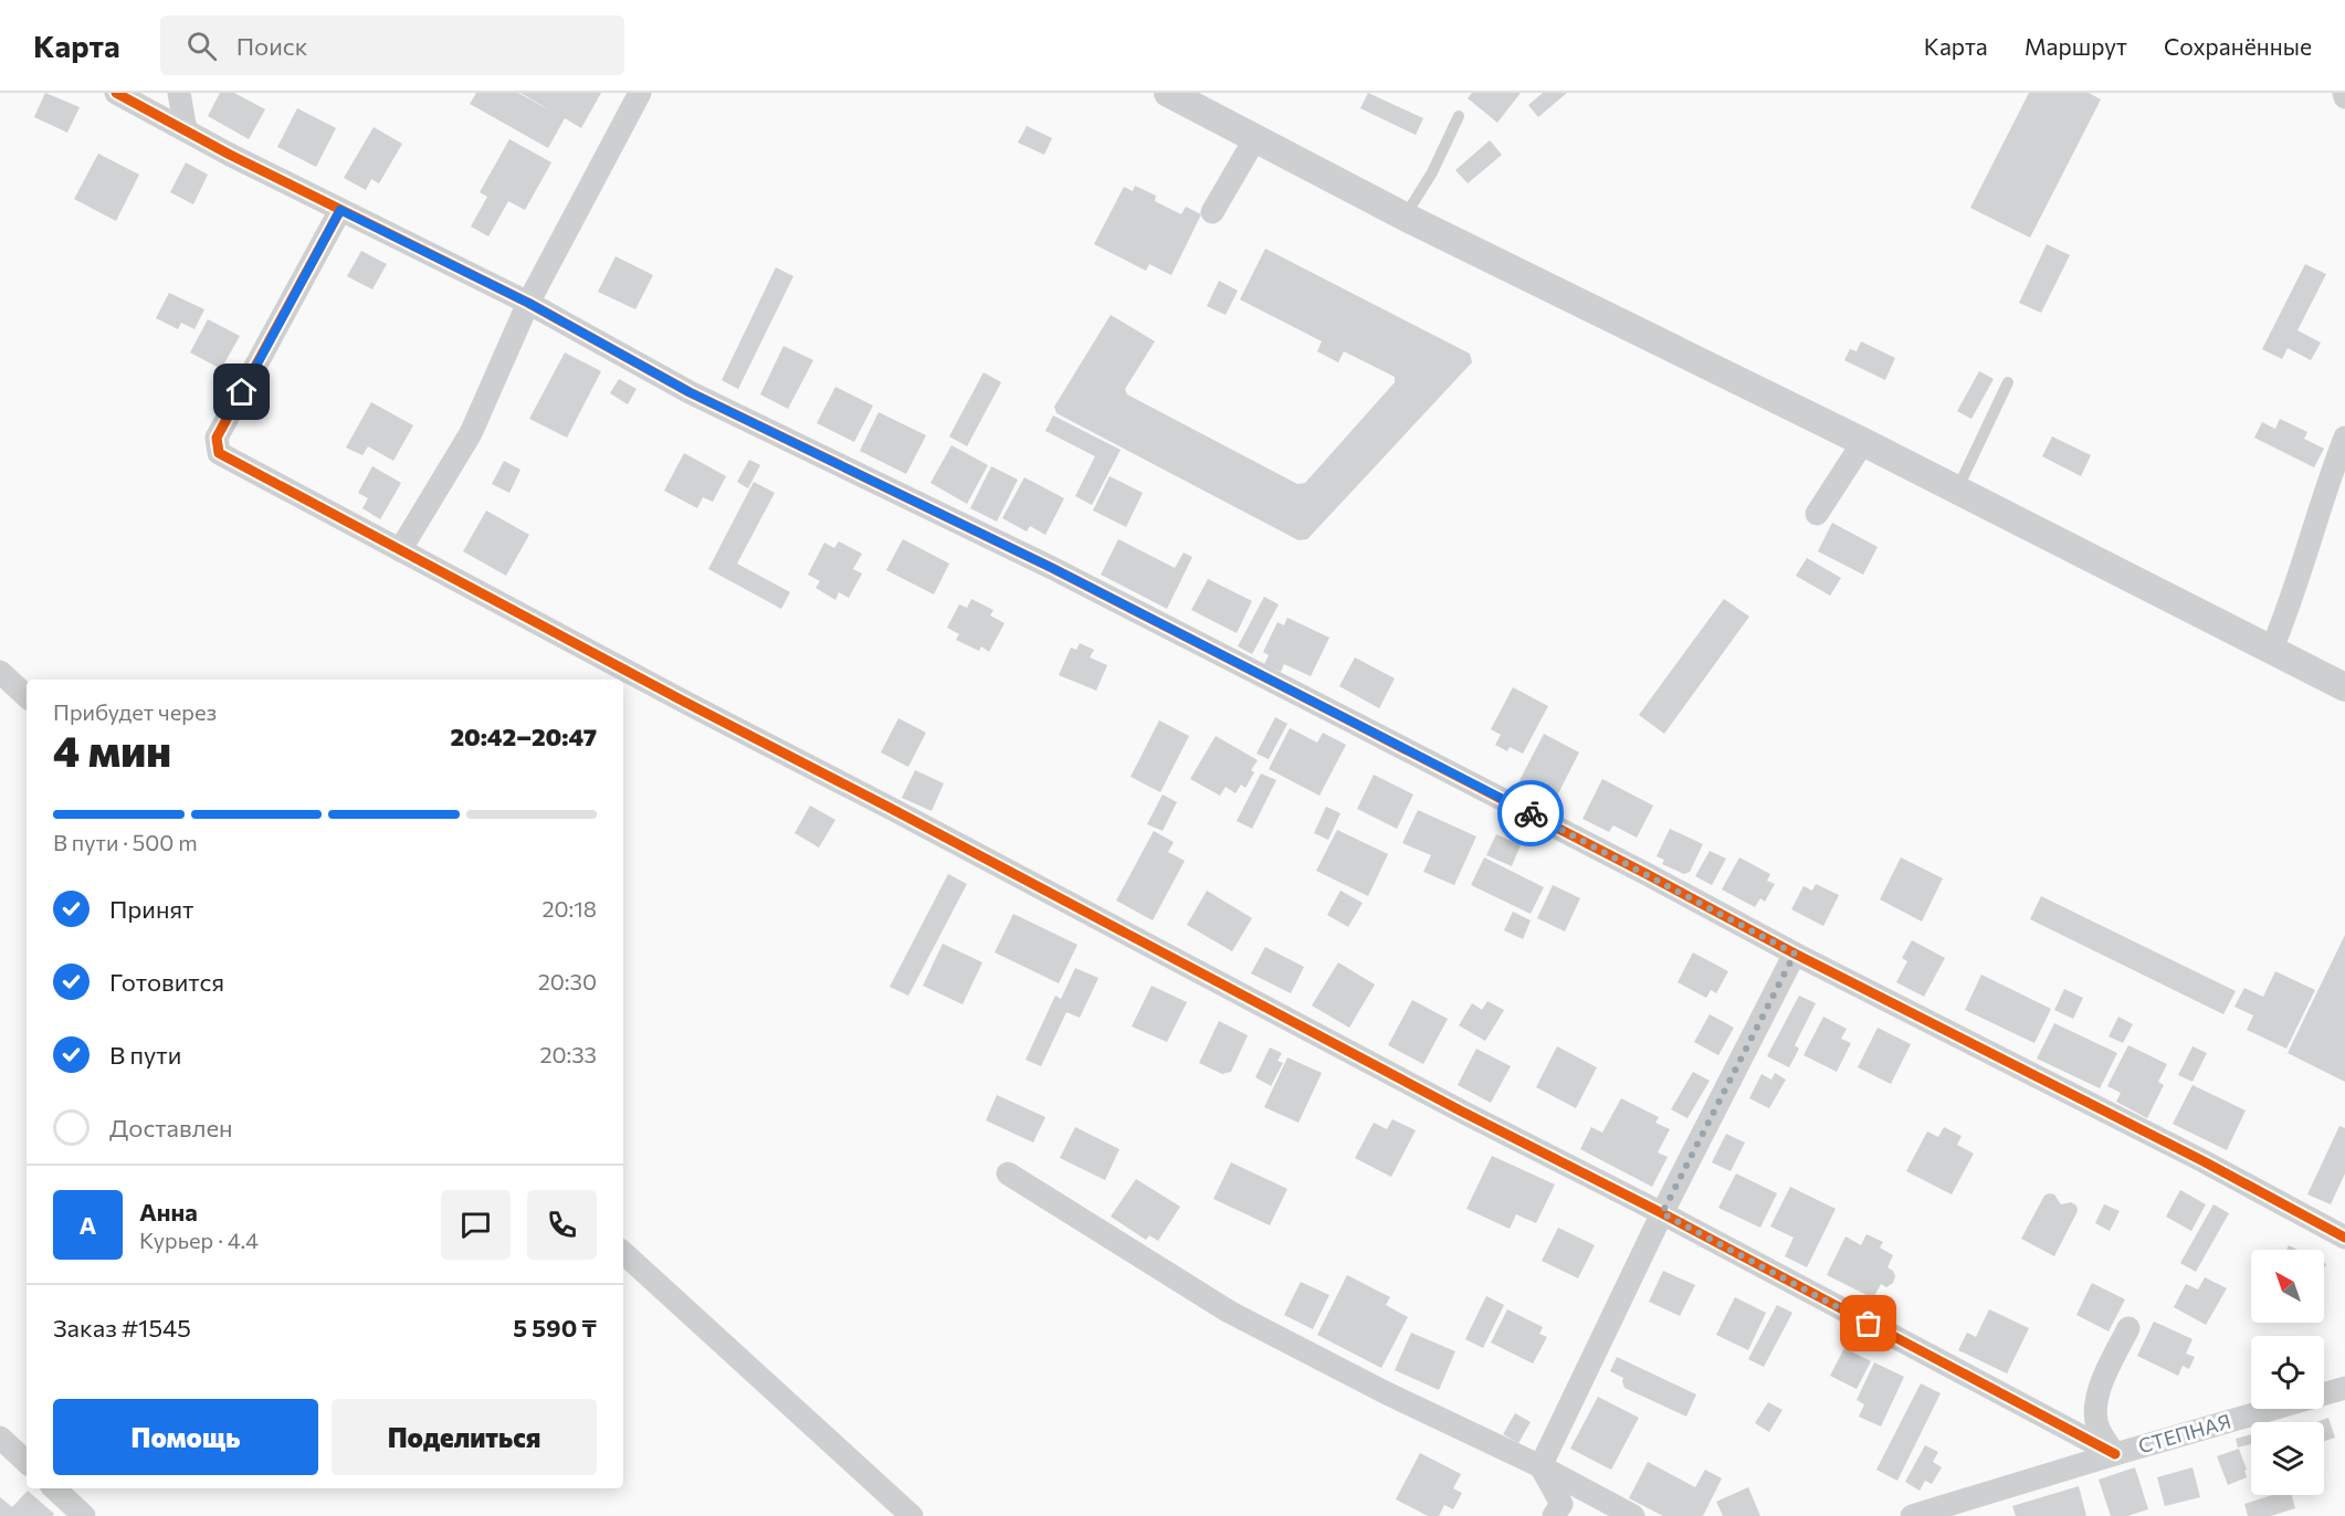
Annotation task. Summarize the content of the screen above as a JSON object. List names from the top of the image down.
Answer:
{
  "streets": {
    "street": ["СТЕПНАЯ"]
  },
  "north": "top left",
  "page": {
    "header": "Карта",
    "search": "Поиск",
    "nav": ["Карта", "Маршрут", "Сохранённые"],
    "heading": ["4 мин", "Прибудет через", "20:42–20:47"],
    "panel": [
      "Анна",
      "Курьер · 4.4",
      "Заказ #1545",
      "5 590 ₸"
    ],
    "bar": "В пути · 500 m",
    "list": [
      ["Принят", "20:18"],
      ["Готовится", "20:30"],
      ["В пути", "20:33"],
      "Доставлен"
    ],
    "round": "А",
    "buttons": ["Помощь", "Поделиться"]
  }
}
